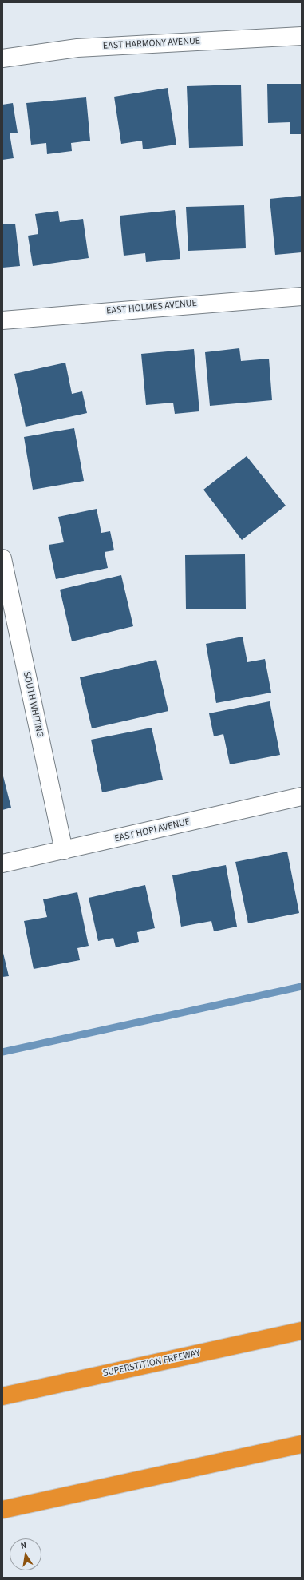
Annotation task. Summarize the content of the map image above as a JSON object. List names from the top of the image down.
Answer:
{
  "streets": {
    "highway": ["SUPERSTITION FREEWAY"],
    "street": [
      "EAST HARMONY AVENUE",
      "EAST HOLMES AVENUE",
      "SOUTH WHITING",
      "EAST HOPI AVENUE"
    ]
  },
  "crossings": [
    ["SOUTH WHITING", "EAST HOPI AVENUE"]
  ],
  "north": "top"
}
